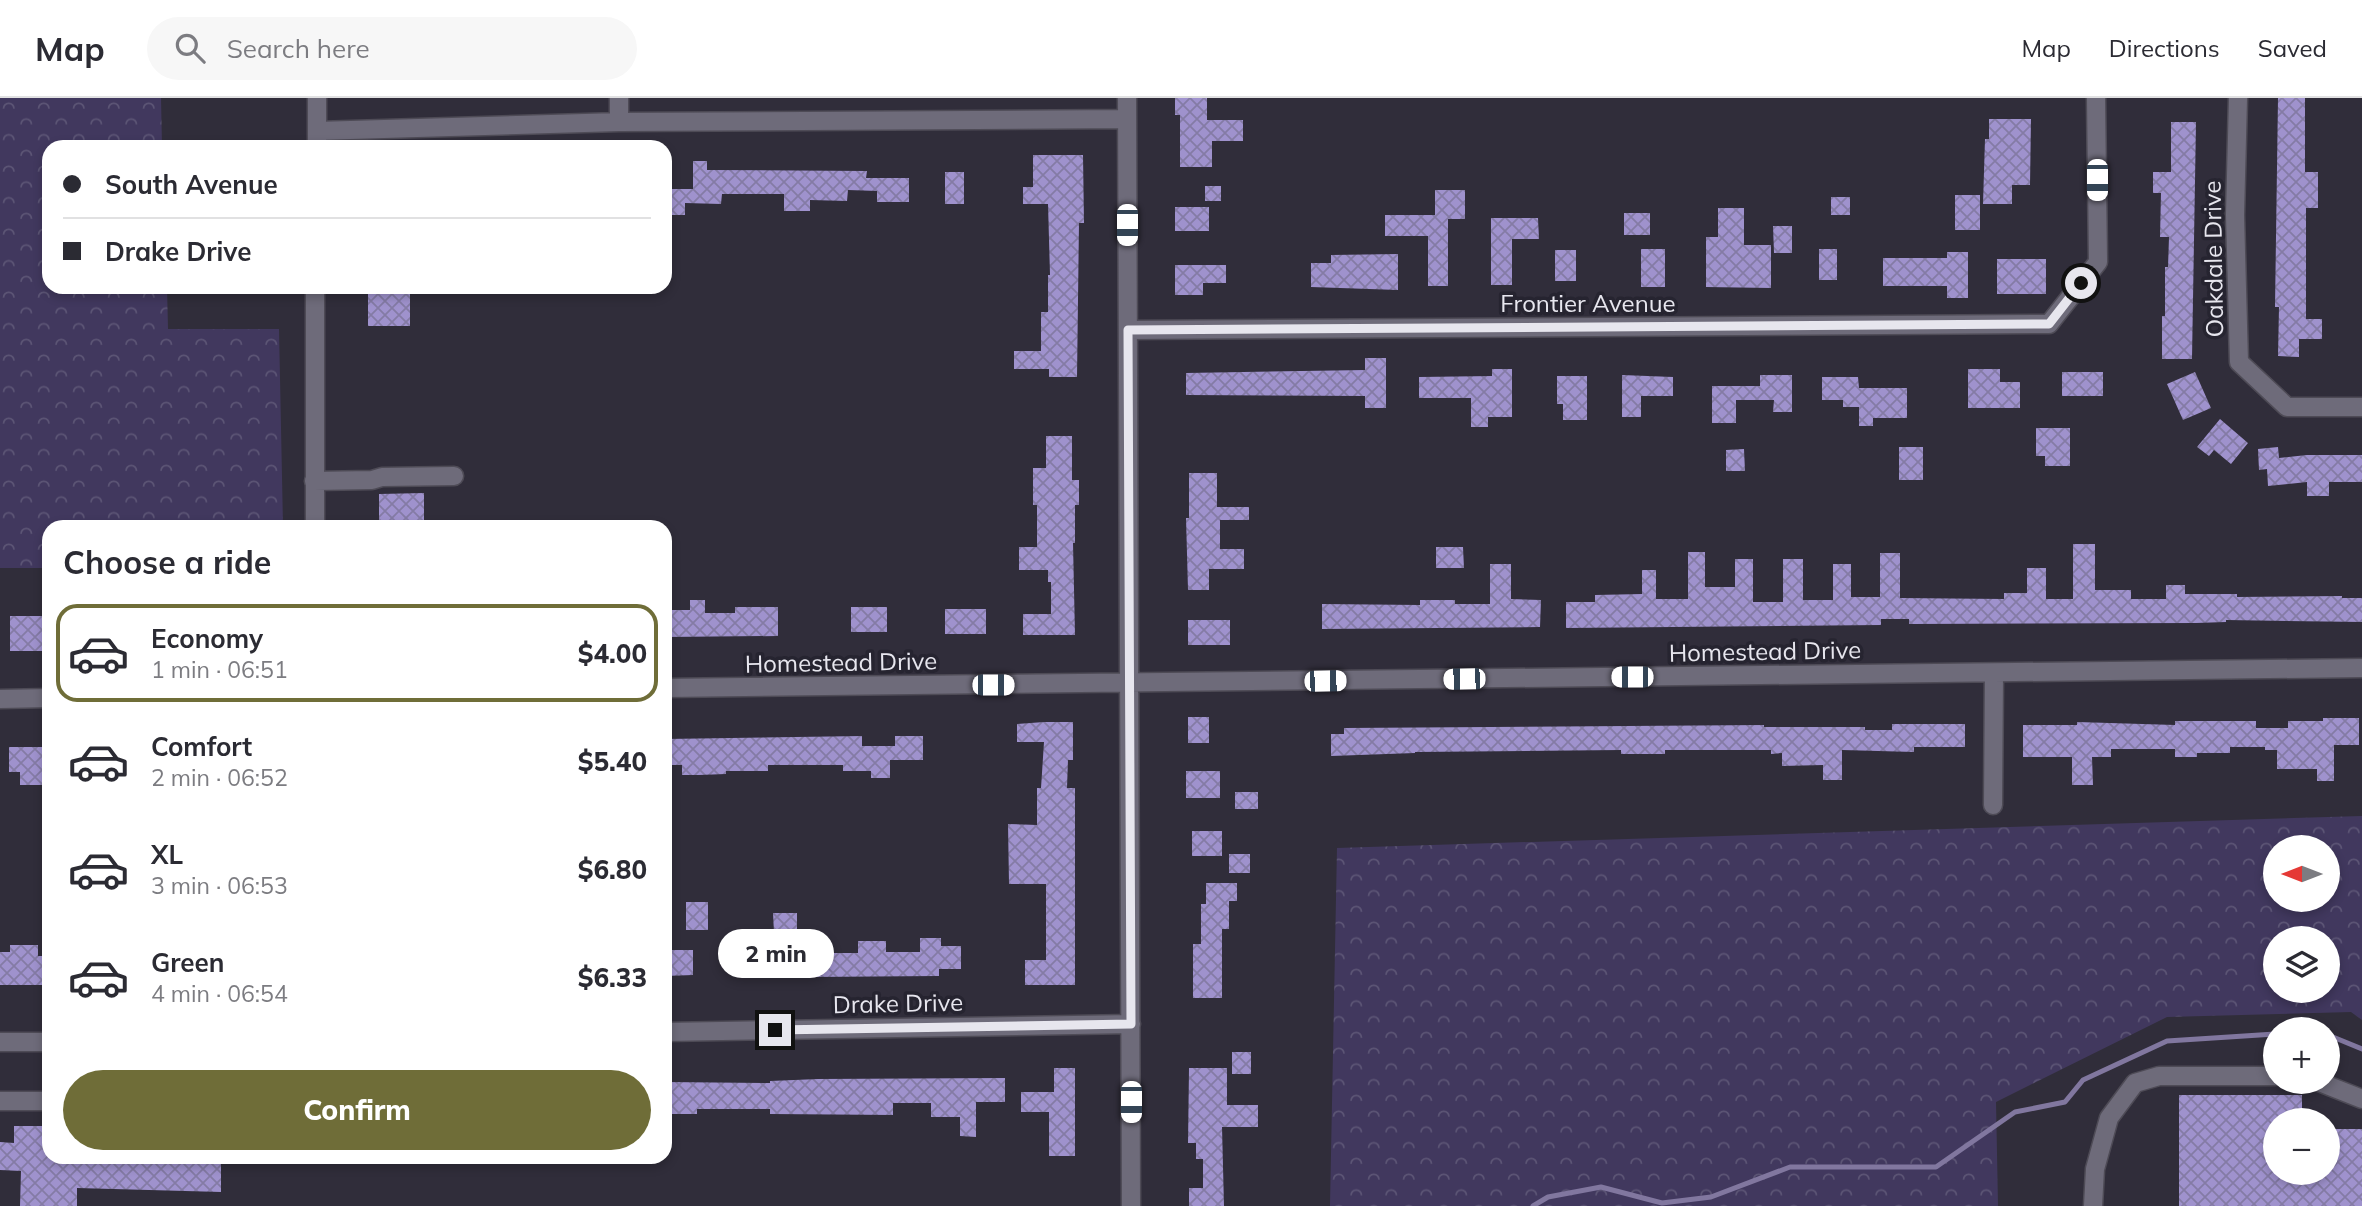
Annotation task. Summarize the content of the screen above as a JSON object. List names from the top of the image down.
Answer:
{
  "streets": {
    "street": [
      "Oakdale Drive",
      "Frontier Avenue",
      "Homestead Drive",
      "Drake Drive"
    ]
  },
  "north": "left",
  "page": {
    "header": "Map",
    "search": "Search here",
    "nav": ["Map", "Directions", "Saved"],
    "banner": ["South Avenue", "Drake Drive"],
    "heading": "Choose a ride",
    "list": [
      {
        "name": "Economy",
        "note": "1 min · 06:51",
        "value": "$4.00"
      },
      {
        "name": "Comfort",
        "note": "2 min · 06:52",
        "value": "$5.40"
      },
      {
        "name": "XL",
        "note": "3 min · 06:53",
        "value": "$6.80"
      },
      {
        "name": "Green",
        "note": "4 min · 06:54",
        "value": "$6.33"
      }
    ],
    "map_buttons": ["+", "−"],
    "bubble": "2 min",
    "buttons": "Confirm"
  }
}
